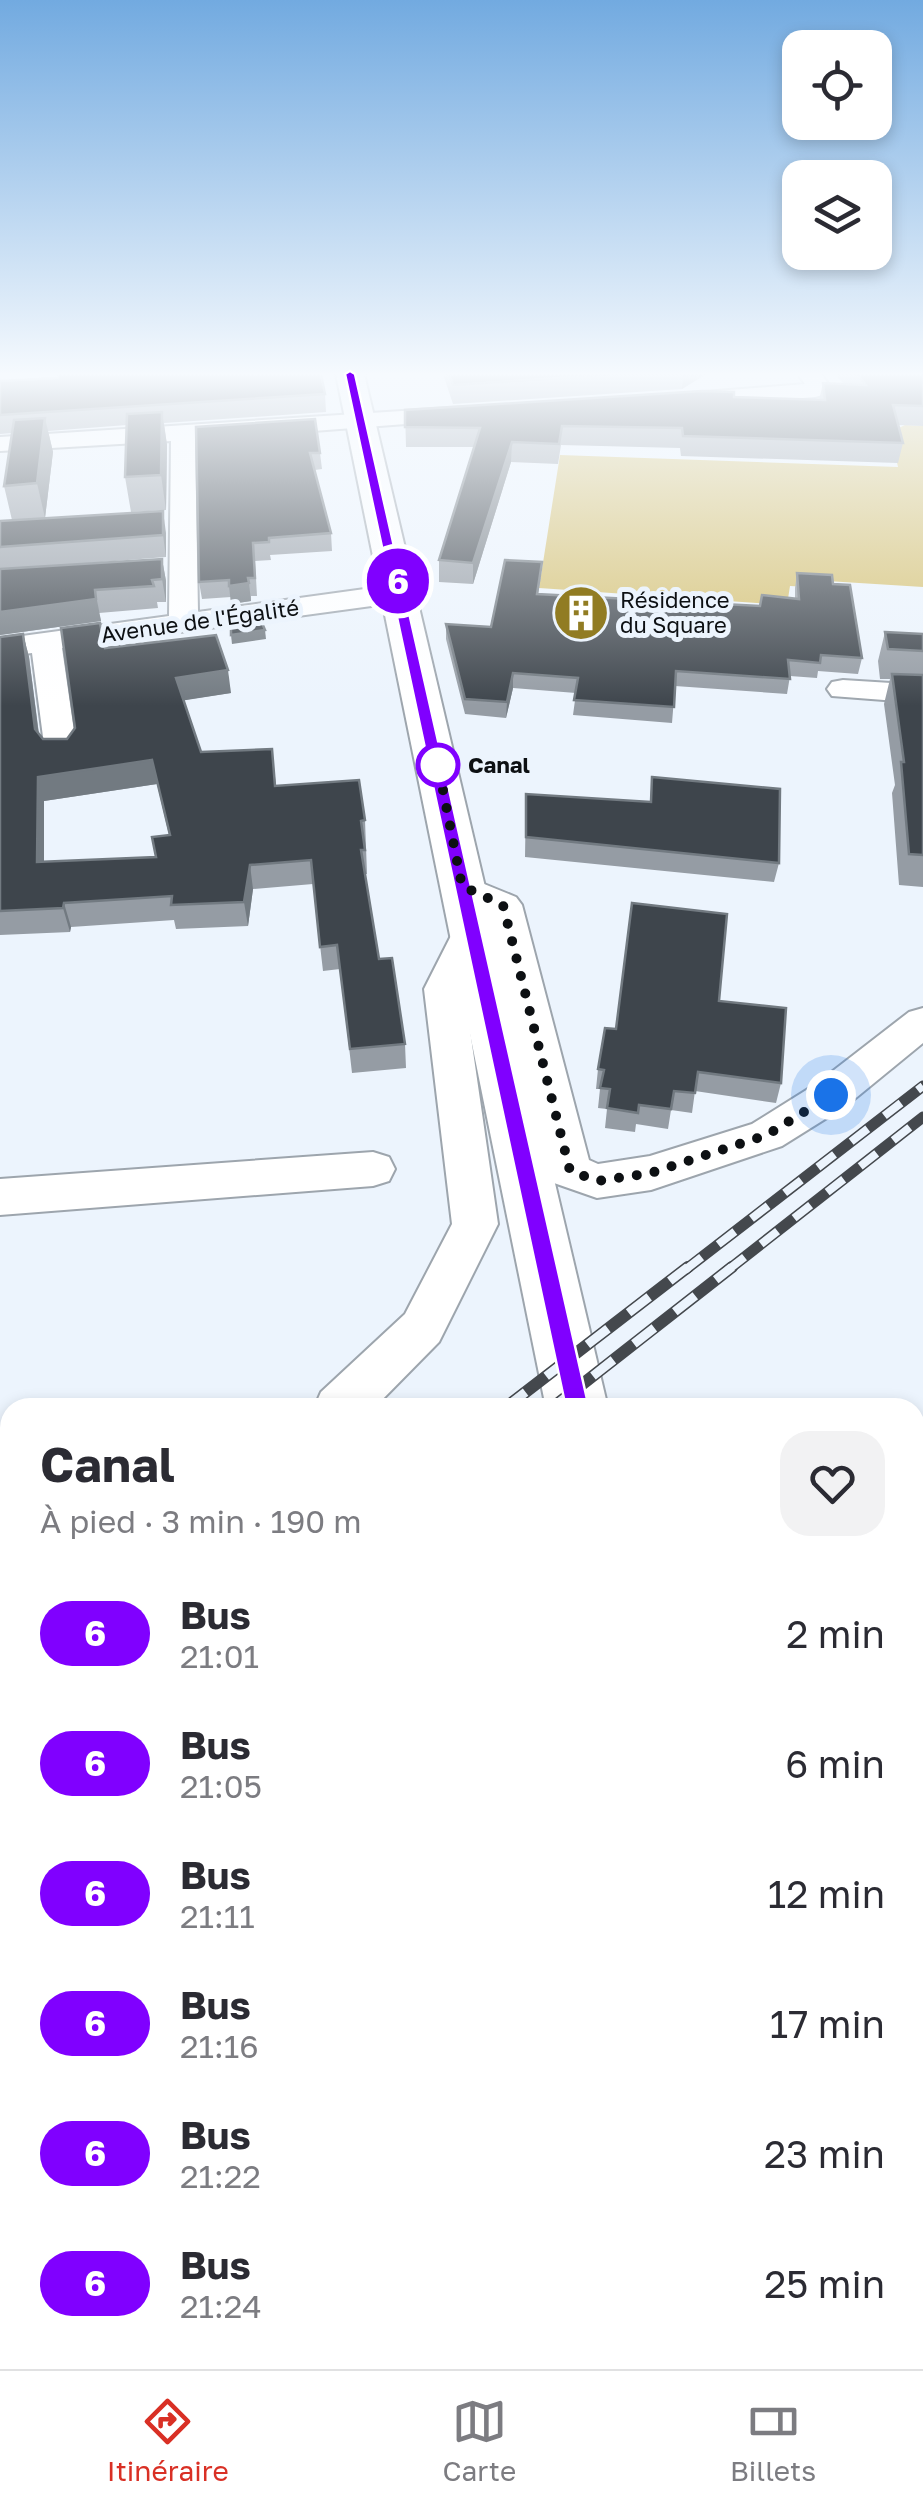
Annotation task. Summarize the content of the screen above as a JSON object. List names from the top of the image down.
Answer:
{
  "streets": {
    "street": ["Avenue de l'Égalité"]
  },
  "places": {
    "building": ["Résidence du Square"],
    "other": ["Canal"]
  },
  "lines": ["bus line 6"],
  "page": {
    "on_map": "6",
    "heading": ["Canal", "À pied · 3 min · 190 m"],
    "list": [
      {
        "mark": "6",
        "name": "Bus",
        "note": "21:01",
        "value": "2 min"
      },
      {
        "mark": "6",
        "name": "Bus",
        "note": "21:05",
        "value": "6 min"
      },
      {
        "mark": "6",
        "name": "Bus",
        "note": "21:11",
        "value": "12 min"
      },
      {
        "mark": "6",
        "name": "Bus",
        "note": "21:16",
        "value": "17 min"
      },
      {
        "mark": "6",
        "name": "Bus",
        "note": "21:22",
        "value": "23 min"
      },
      {
        "mark": "6",
        "name": "Bus",
        "note": "21:24",
        "value": "25 min"
      }
    ],
    "tabs": ["Itinéraire", "Carte", "Billets"]
  }
}
